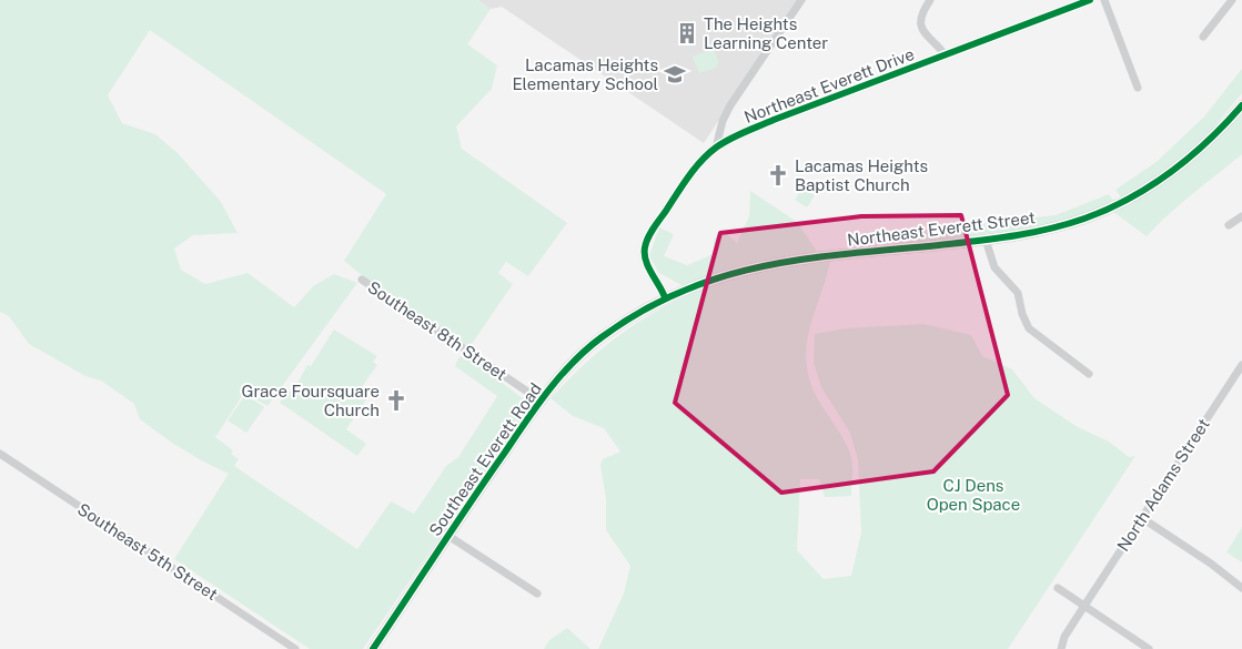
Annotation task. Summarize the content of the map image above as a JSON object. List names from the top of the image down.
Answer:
{
  "streets": {
    "main road": ["Northeast Everett Street", "Southeast Everett Road"],
    "street": [
      "Northeast Everett Drive",
      "Southeast 8th Street",
      "North Adams Street",
      "Southeast 5th Street"
    ]
  },
  "crossings": [
    ["Northeast Everett Drive", "Southeast Everett Road"],
    ["Northeast Everett Street", "Southeast Everett Road"],
    ["Southeast 8th Street", "Southeast Everett Road"]
  ],
  "parks": ["CJ Dens Open Space"],
  "places": {
    "building": ["The Heights Learning Center"],
    "school or university": ["Lacamas Heights Elementary School"],
    "church": ["Lacamas Heights Baptist Church", "Grace Foursquare Church"]
  }
}
